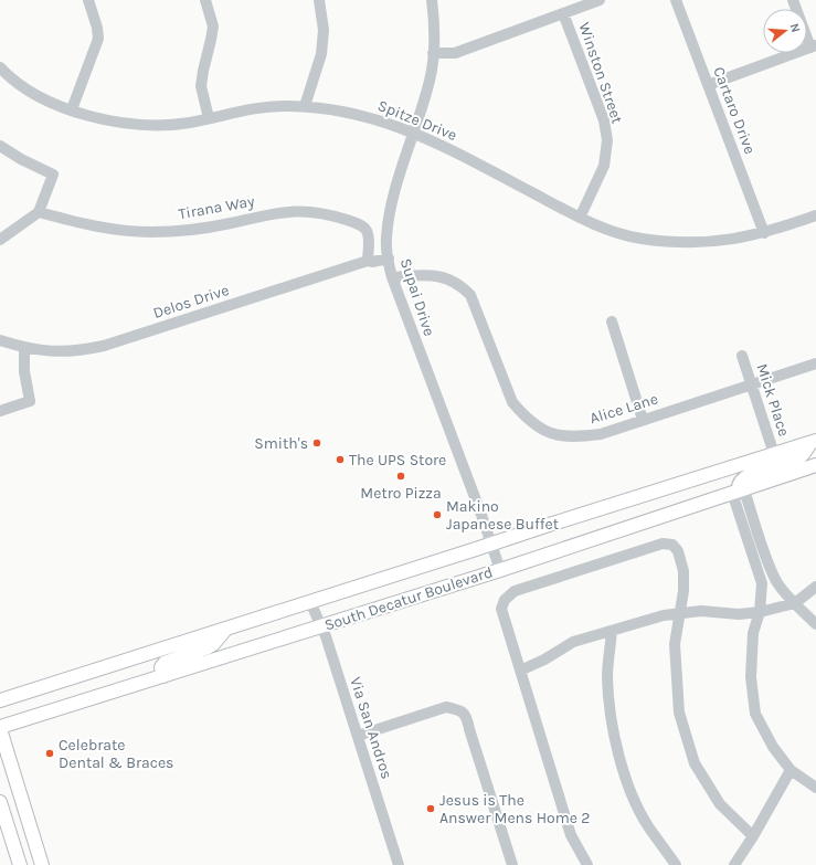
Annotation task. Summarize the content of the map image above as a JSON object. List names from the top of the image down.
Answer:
{
  "streets": {
    "main road": ["South Decatur Boulevard"],
    "street": [
      "Winston Street",
      "Cartaro Drive",
      "Spitze Drive",
      "Tirana Way",
      "Supai Drive",
      "Delos Drive",
      "Mick Place",
      "Alice Lane",
      "Via San Andros"
    ]
  },
  "crossings": [
    ["Winston Street", "Spitze Drive"],
    ["Cartaro Drive", "Spitze Drive"],
    ["Spitze Drive", "Supai Drive"],
    ["Tirana Way", "Delos Drive"],
    ["Supai Drive", "Delos Drive"],
    ["Supai Drive", "Alice Lane"],
    ["Supai Drive", "South Decatur Boulevard"],
    ["Mick Place", "Alice Lane"],
    ["Mick Place", "South Decatur Boulevard"],
    ["South Decatur Boulevard", "Via San Andros"]
  ],
  "places": [
    "Smith's",
    "The UPS Store",
    "Metro Pizza",
    "Makino Japanese Buffet",
    "Celebrate Dental & Braces",
    "Jesus is The Answer Mens Home 2"
  ],
  "north": "right"
}
